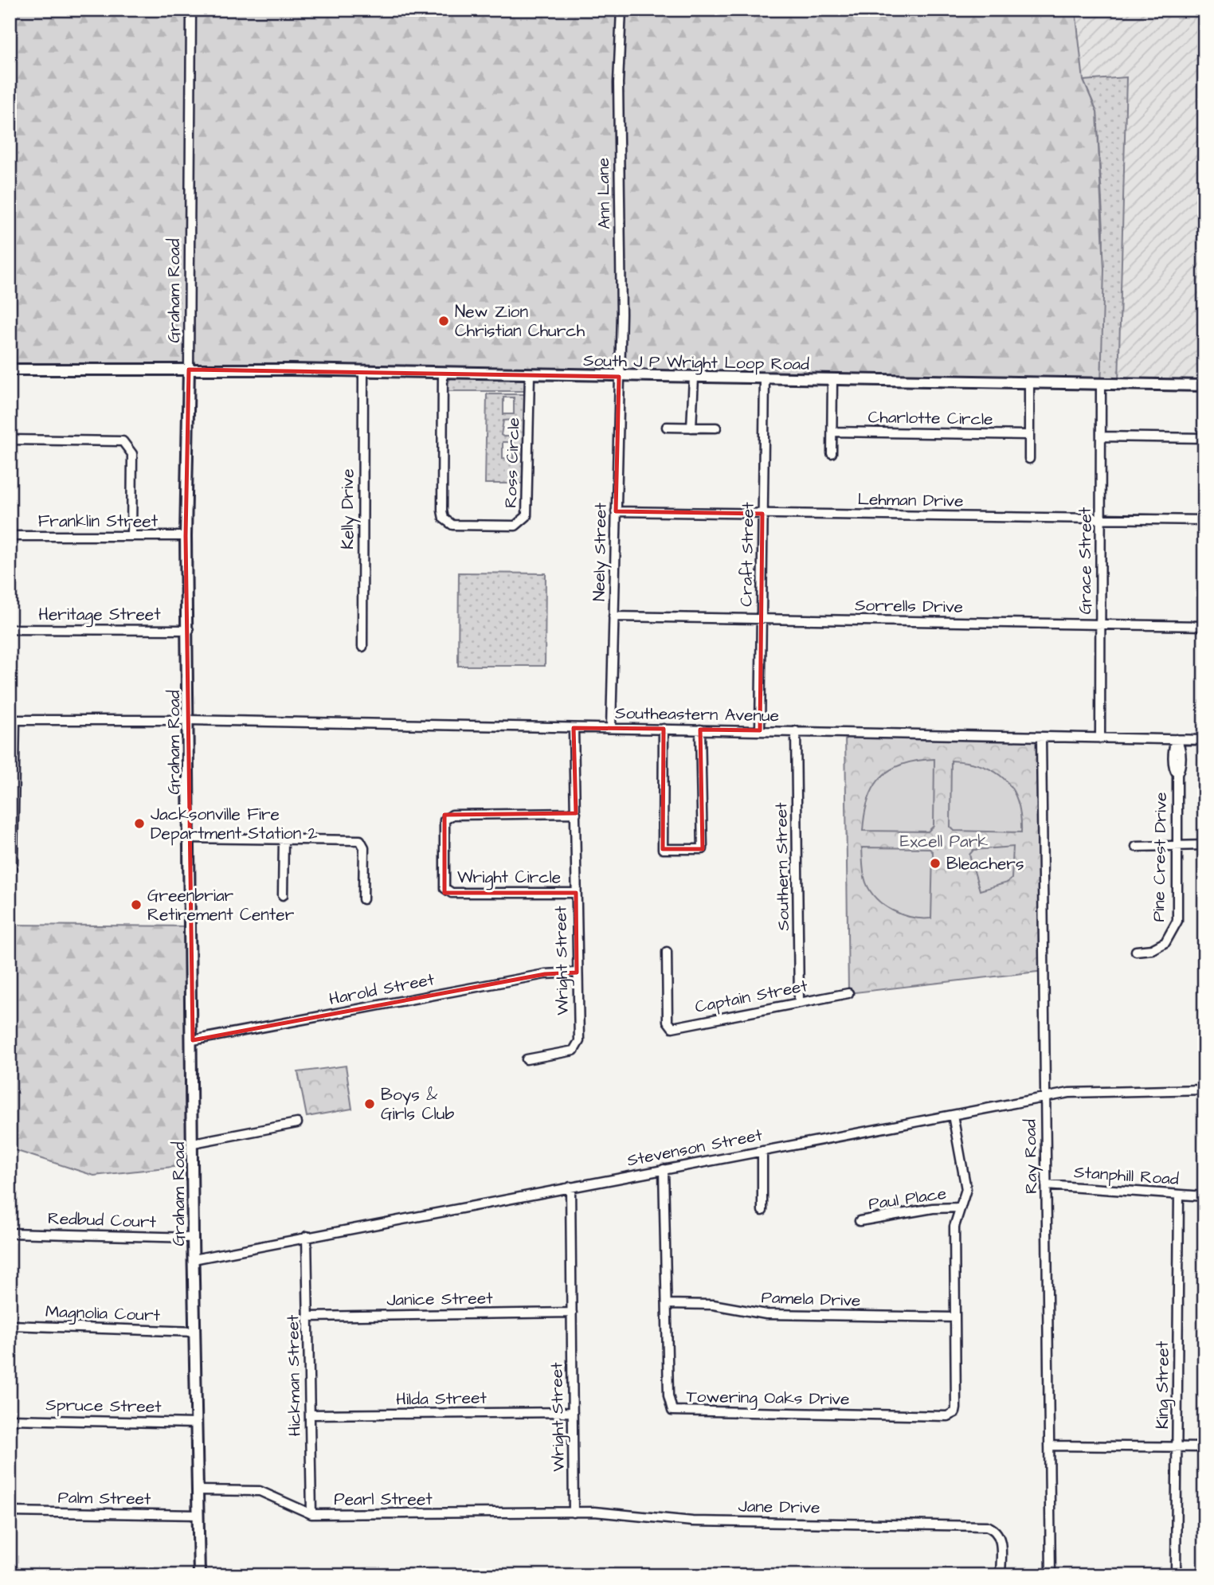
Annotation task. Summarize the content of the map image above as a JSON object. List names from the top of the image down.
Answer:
{
  "streets": {
    "main road": ["Graham Road", "South J P Wright Loop Road"],
    "street": [
      "Ann Lane",
      "Charlotte Circle",
      "Ross Circle",
      "Lehman Drive",
      "Kelly Drive",
      "Franklin Street",
      "Neely Street",
      "Craft Street",
      "Grace Street",
      "Sorrells Drive",
      "Heritage Street",
      "Southeastern Avenue",
      "Pine Crest Drive",
      "Southern Street",
      "Wright Circle",
      "Wright Street",
      "Harold Street",
      "Captain Street",
      "Stevenson Street",
      "Ray Road",
      "Stanphill Road",
      "Paul Place",
      "Redbud Court",
      "Janice Street",
      "Pamela Drive",
      "Magnolia Court",
      "Hickman Street",
      "King Street",
      "Towering Oaks Drive",
      "Hilda Street",
      "Spruce Street",
      "Palm Street",
      "Pearl Street",
      "Jane Drive"
    ]
  },
  "crossings": [
    ["Ann Lane", "South J P Wright Loop Road"],
    ["Ann Lane", "Neely Street"],
    ["Graham Road", "South J P Wright Loop Road"],
    ["Graham Road", "Franklin Street"],
    ["Graham Road", "Heritage Street"],
    ["Graham Road", "Southeastern Avenue"],
    ["Graham Road", "Harold Street"],
    ["Graham Road", "Stevenson Street"],
    ["Graham Road", "Redbud Court"],
    ["Graham Road", "Magnolia Court"],
    ["Graham Road", "Spruce Street"],
    ["Graham Road", "Palm Street"],
    ["Graham Road", "Pearl Street"],
    ["South J P Wright Loop Road", "Ross Circle"],
    ["South J P Wright Loop Road", "Kelly Drive"],
    ["South J P Wright Loop Road", "Neely Street"],
    ["South J P Wright Loop Road", "Craft Street"],
    ["South J P Wright Loop Road", "Grace Street"],
    ["Lehman Drive", "Neely Street"],
    ["Lehman Drive", "Craft Street"],
    ["Lehman Drive", "Grace Street"],
    ["Neely Street", "Sorrells Drive"],
    ["Neely Street", "Southeastern Avenue"],
    ["Craft Street", "Sorrells Drive"],
    ["Craft Street", "Southeastern Avenue"],
    ["Grace Street", "Sorrells Drive"],
    ["Grace Street", "Southeastern Avenue"],
    ["Southeastern Avenue", "Pine Crest Drive"],
    ["Southeastern Avenue", "Southern Street"],
    ["Southeastern Avenue", "Wright Street"],
    ["Southeastern Avenue", "Ray Road"],
    ["Southern Street", "Captain Street"],
    ["Wright Circle", "Wright Street"],
    ["Wright Street", "Harold Street"],
    ["Wright Street", "Stevenson Street"],
    ["Wright Street", "Janice Street"],
    ["Wright Street", "Hilda Street"],
    ["Wright Street", "Pearl Street"],
    ["Wright Street", "Jane Drive"],
    ["Stevenson Street", "Ray Road"],
    ["Stevenson Street", "Hickman Street"],
    ["Stevenson Street", "Towering Oaks Drive"],
    ["Ray Road", "Stanphill Road"],
    ["Stanphill Road", "King Street"],
    ["Janice Street", "Hickman Street"],
    ["Pamela Drive", "Towering Oaks Drive"],
    ["Hickman Street", "Hilda Street"],
    ["Hickman Street", "Pearl Street"],
    ["Pearl Street", "Jane Drive"]
  ],
  "parks": ["Excell Park"],
  "places": [
    "New Zion Christian Church",
    "Jacksonville Fire Department Station 2",
    "Bleachers",
    "Greenbriar Retirement Center",
    "Boys & Girls Club"
  ]
}
